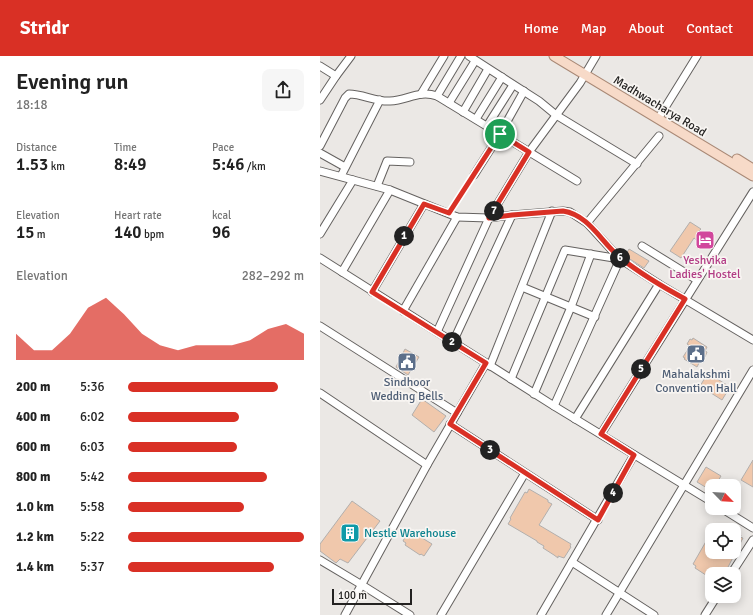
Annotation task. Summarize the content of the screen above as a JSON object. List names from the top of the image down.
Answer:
{
  "streets": {
    "main road": ["Madhwacharya Road"]
  },
  "places": {
    "hotel": ["Yeshvika Ladies' Hostel"],
    "public building": ["Mahalakshmi Convention Hall", "Sindhoor Wedding Bells"],
    "building": ["Nestle Warehouse"]
  },
  "scale_bar": "100 m",
  "north": "bottom right",
  "page": {
    "header": "Stridr",
    "nav": [
      "Home",
      "Map",
      "About",
      "Contact"
    ],
    "heading": ["Evening run", "18:18"],
    "stats": [
      ["Distance", "1.53 km"],
      ["Time", "8:49"],
      ["Pace", "5:46 /km"],
      ["Elevation", "15 m"],
      ["Heart rate", "140 bpm"],
      ["kcal", "96"]
    ],
    "pins": [
      "7",
      "1",
      "6",
      "2",
      "5",
      "3",
      "4"
    ],
    "chart": ["Elevation", "282–292 m"],
    "list": [
      {
        "name": "200 m",
        "note": "5:36"
      },
      {
        "name": "400 m",
        "note": "6:02"
      },
      {
        "name": "600 m",
        "note": "6:03"
      },
      {
        "name": "800 m",
        "note": "5:42"
      },
      {
        "name": "1.0 km",
        "note": "5:58"
      },
      {
        "name": "1.2 km",
        "note": "5:22"
      },
      {
        "name": "1.4 km",
        "note": "5:37"
      }
    ],
    "scale": "100 m"
  }
}
